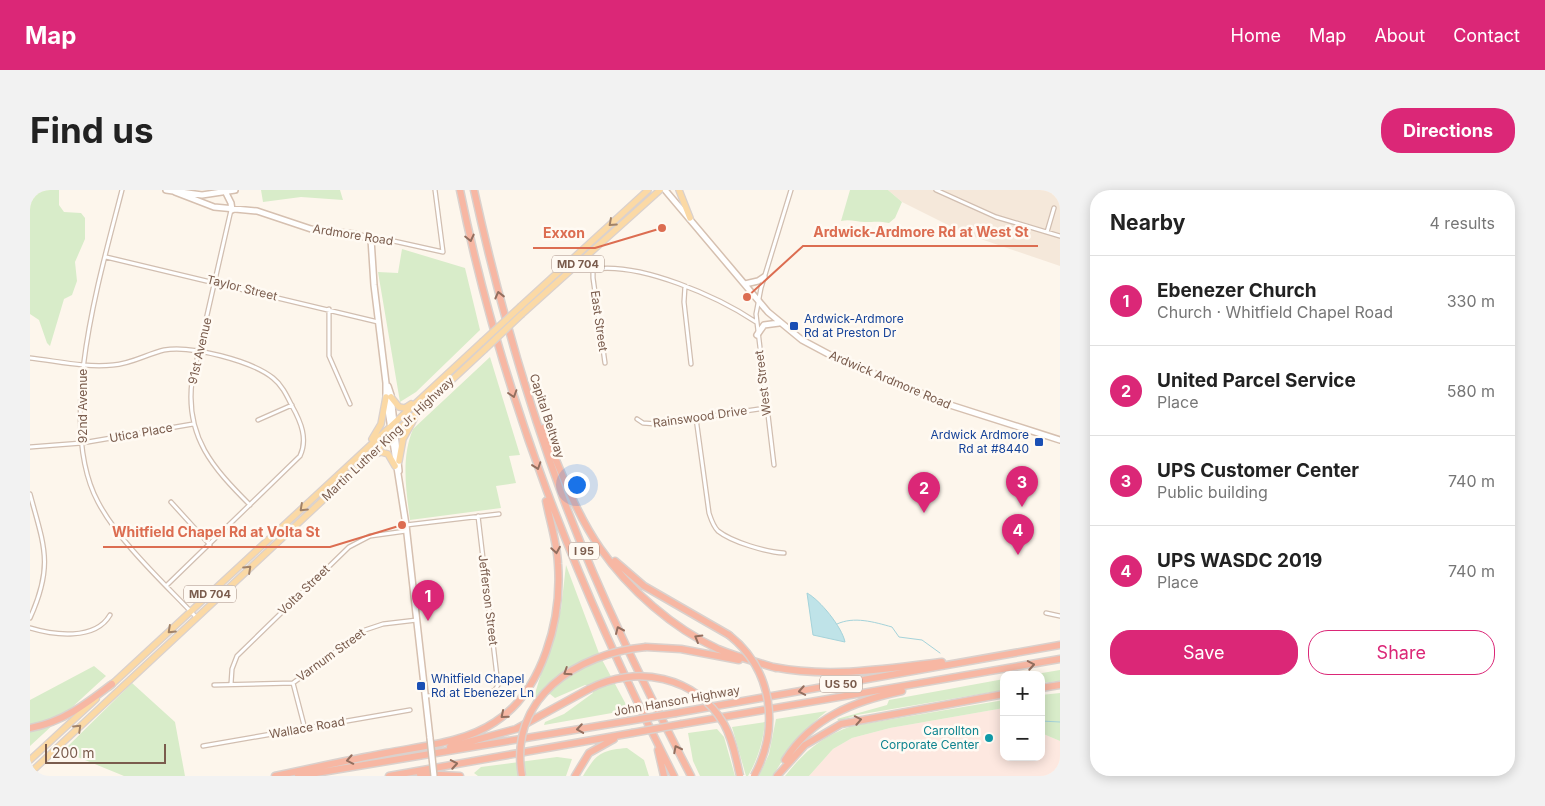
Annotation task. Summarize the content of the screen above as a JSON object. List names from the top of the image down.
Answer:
{
  "streets": {
    "highway": [
      "Capital Beltway",
      "I 95",
      "US 50",
      "John Hanson Highway"
    ],
    "main road": ["MD 704", "Martin Luther King Jr. Highway"],
    "street": [
      "Ardmore Road",
      "Taylor Street",
      "East Street",
      "91st Avenue",
      "Ardwick Ardmore Road",
      "West Street",
      "92nd Avenue",
      "Rainswood Drive",
      "Utica Place",
      "Volta Street",
      "Jefferson Street",
      "Varnum Street",
      "Wallace Road"
    ]
  },
  "crossings": [
    ["Ardmore Road", "91st Avenue"],
    ["Taylor Street", "91st Avenue"],
    ["Taylor Street", "92nd Avenue"],
    ["91st Avenue", "Utica Place"],
    ["Ardwick Ardmore Road", "West Street"],
    ["West Street", "Rainswood Drive"],
    ["92nd Avenue", "Utica Place"],
    ["92nd Avenue", "Martin Luther King Jr. Highway"],
    ["Volta Street", "Varnum Street"]
  ],
  "places": {
    "other": [
      "Exxon",
      "Ardwick-Ardmore Rd at West St",
      "Whitfield Chapel Rd at Volta St",
      "Carrollton Corporate Center"
    ],
    "transit": ["Ardwick-Ardmore Rd at Preston Dr", "Ardwick Ardmore Rd at #8440", "Whitfield Chapel Rd at Ebenezer Ln"]
  },
  "scale_bar": "200 m",
  "page": {
    "header": "Map",
    "nav": [
      "Home",
      "Map",
      "About",
      "Contact"
    ],
    "buttons": [
      "Directions",
      ["Save", "Share"]
    ],
    "title": "Find us",
    "heading": ["Nearby", "4 results"],
    "list": [
      {
        "mark": "1",
        "name": "Ebenezer Church",
        "note": "Church · Whitfield Chapel Road",
        "value": "330 m"
      },
      {
        "mark": "2",
        "name": "United Parcel Service",
        "note": "Place",
        "value": "580 m"
      },
      {
        "mark": "3",
        "name": "UPS Customer Center",
        "note": "Public building",
        "value": "740 m"
      },
      {
        "mark": "4",
        "name": "UPS WASDC 2019",
        "note": "Place",
        "value": "740 m"
      }
    ],
    "pins": [
      "3",
      "2",
      "4",
      "1"
    ],
    "map_buttons": ["+", "−"],
    "scale": "200 m"
  }
}
